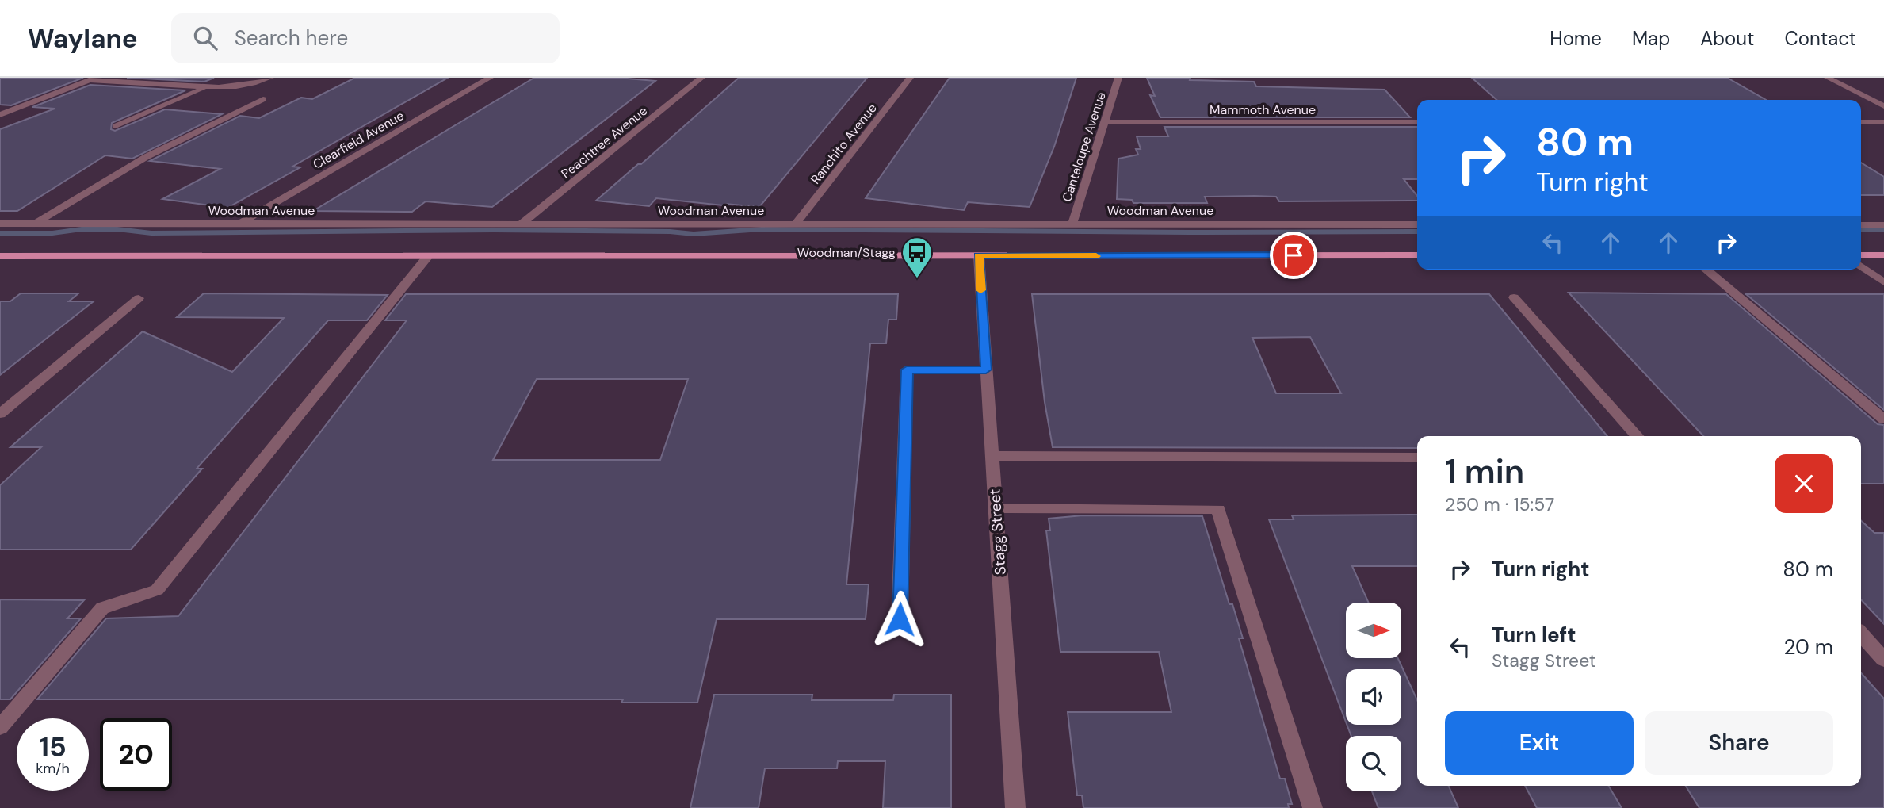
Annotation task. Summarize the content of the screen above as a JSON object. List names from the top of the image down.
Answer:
{
  "streets": {
    "street": [
      "Mammoth Avenue",
      "Clearfield Avenue",
      "Peachtree Avenue",
      "Ranchito Avenue",
      "Cantaloupe Avenue",
      "Woodman Avenue",
      "Stagg Street"
    ]
  },
  "crossings": [
    ["Mammoth Avenue", "Cantaloupe Avenue"],
    ["Clearfield Avenue", "Woodman Avenue"],
    ["Peachtree Avenue", "Woodman Avenue"],
    ["Ranchito Avenue", "Woodman Avenue"],
    ["Cantaloupe Avenue", "Woodman Avenue"]
  ],
  "places": {
    "bus stop": ["Woodman/Stagg"]
  },
  "north": "right",
  "page": {
    "header": "Waylane",
    "search": "Search here",
    "nav": [
      "Home",
      "Map",
      "About",
      "Contact"
    ],
    "turn": ["80 m", "Turn right"],
    "heading": ["1 min", "250 m · 15:57"],
    "list": [
      {
        "name": "Turn right",
        "value": "80 m"
      },
      {
        "name": "Turn left",
        "note": "Stagg Street",
        "value": "20 m"
      }
    ],
    "buttons": ["Exit", "Share"],
    "speed": "15 km/h",
    "limit": "20"
  }
}
